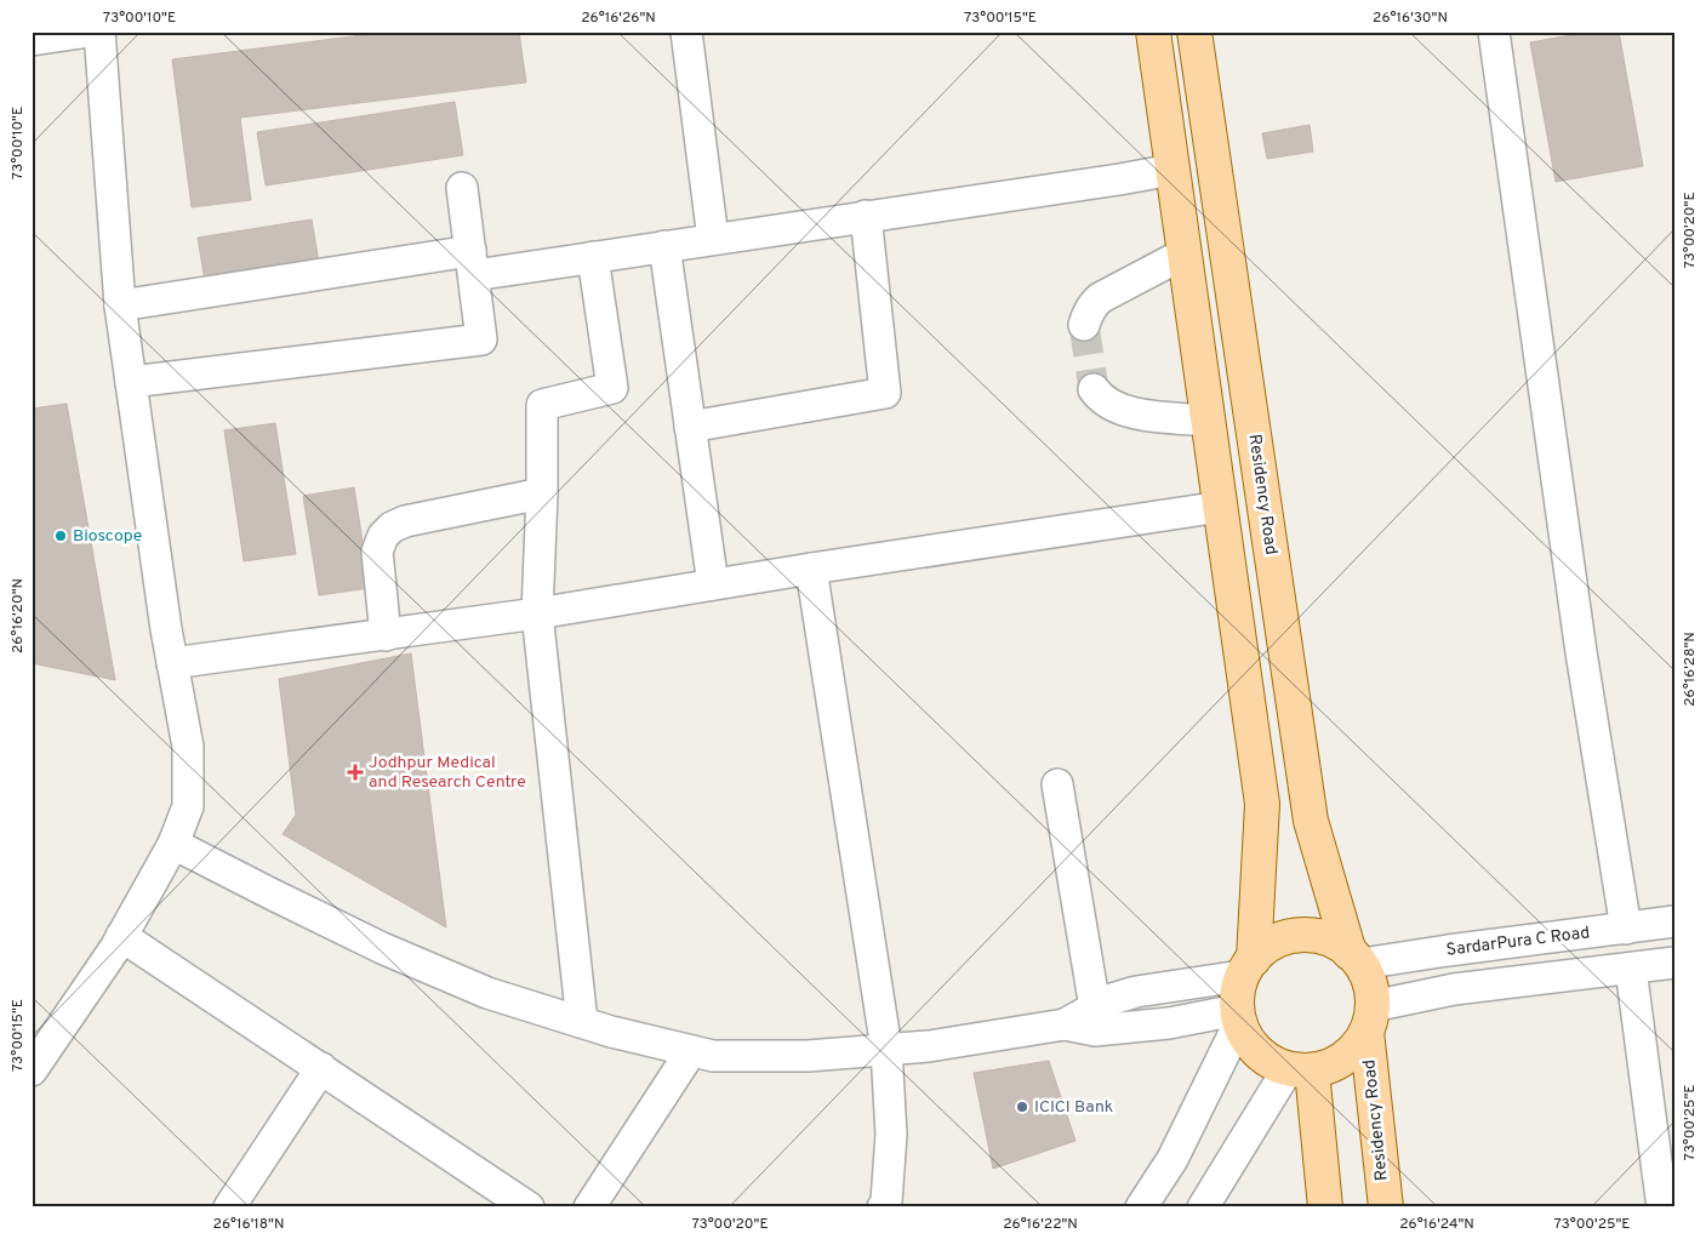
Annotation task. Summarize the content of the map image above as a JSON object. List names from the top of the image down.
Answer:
{
  "streets": {
    "main road": ["Residency Road"],
    "street": ["SardarPura C Road"]
  },
  "crossings": [
    ["Residency Road", "SardarPura C Road"]
  ],
  "places": {
    "other": ["Bioscope", "ICICI Bank"],
    "health": ["Jodhpur Medical and Research Centre"]
  },
  "coordinates": [
    "73°00'10\"E",
    "26°16'26\"N",
    "73°00'15\"E",
    "26°16'30\"N",
    "73°00'20\"E",
    "26°16'20\"N",
    "26°16'28\"N",
    "73°00'25\"E",
    "26°16'18\"N",
    "26°16'22\"N",
    "26°16'24\"N"
  ]
}
